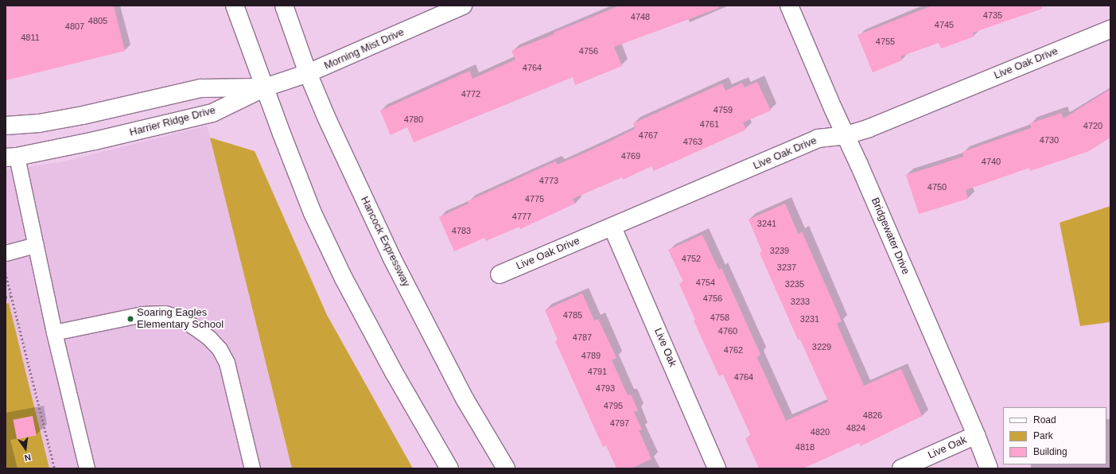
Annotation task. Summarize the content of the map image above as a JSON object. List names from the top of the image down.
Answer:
{
  "streets": {
    "street": [
      "Morning Mist Drive",
      "Live Oak Drive",
      "Harrier Ridge Drive",
      "Bridgewater Drive",
      "Hancock Expressway",
      "Live Oak"
    ]
  },
  "crossings": [
    ["Morning Mist Drive", "Harrier Ridge Drive"],
    ["Morning Mist Drive", "Hancock Expressway"],
    ["Live Oak Drive", "Bridgewater Drive"],
    ["Live Oak Drive", "Live Oak"],
    ["Bridgewater Drive", "Live Oak"]
  ],
  "places": ["Soaring Eagles Elementary School"],
  "house_numbers": [
    "4735",
    "4748",
    "4805",
    "4745",
    "4807",
    "4811",
    "4755",
    "4756",
    "4764",
    "4772",
    "4759",
    "4780",
    "4761",
    "4720",
    "4767",
    "4730",
    "4763",
    "4769",
    "4740",
    "4773",
    "4750",
    "4775",
    "4777",
    "3241",
    "4783",
    "3239",
    "4752",
    "3237",
    "4754",
    "3235",
    "4756",
    "3233",
    "4785",
    "4758",
    "3231",
    "4760",
    "4787",
    "3229",
    "4762",
    "4789",
    "4791",
    "4764",
    "4793",
    "4795",
    "4826",
    "4797",
    "4824",
    "4820",
    "4818"
  ],
  "legend": ["Road", "Park", "Building"],
  "north": "bottom"
}
